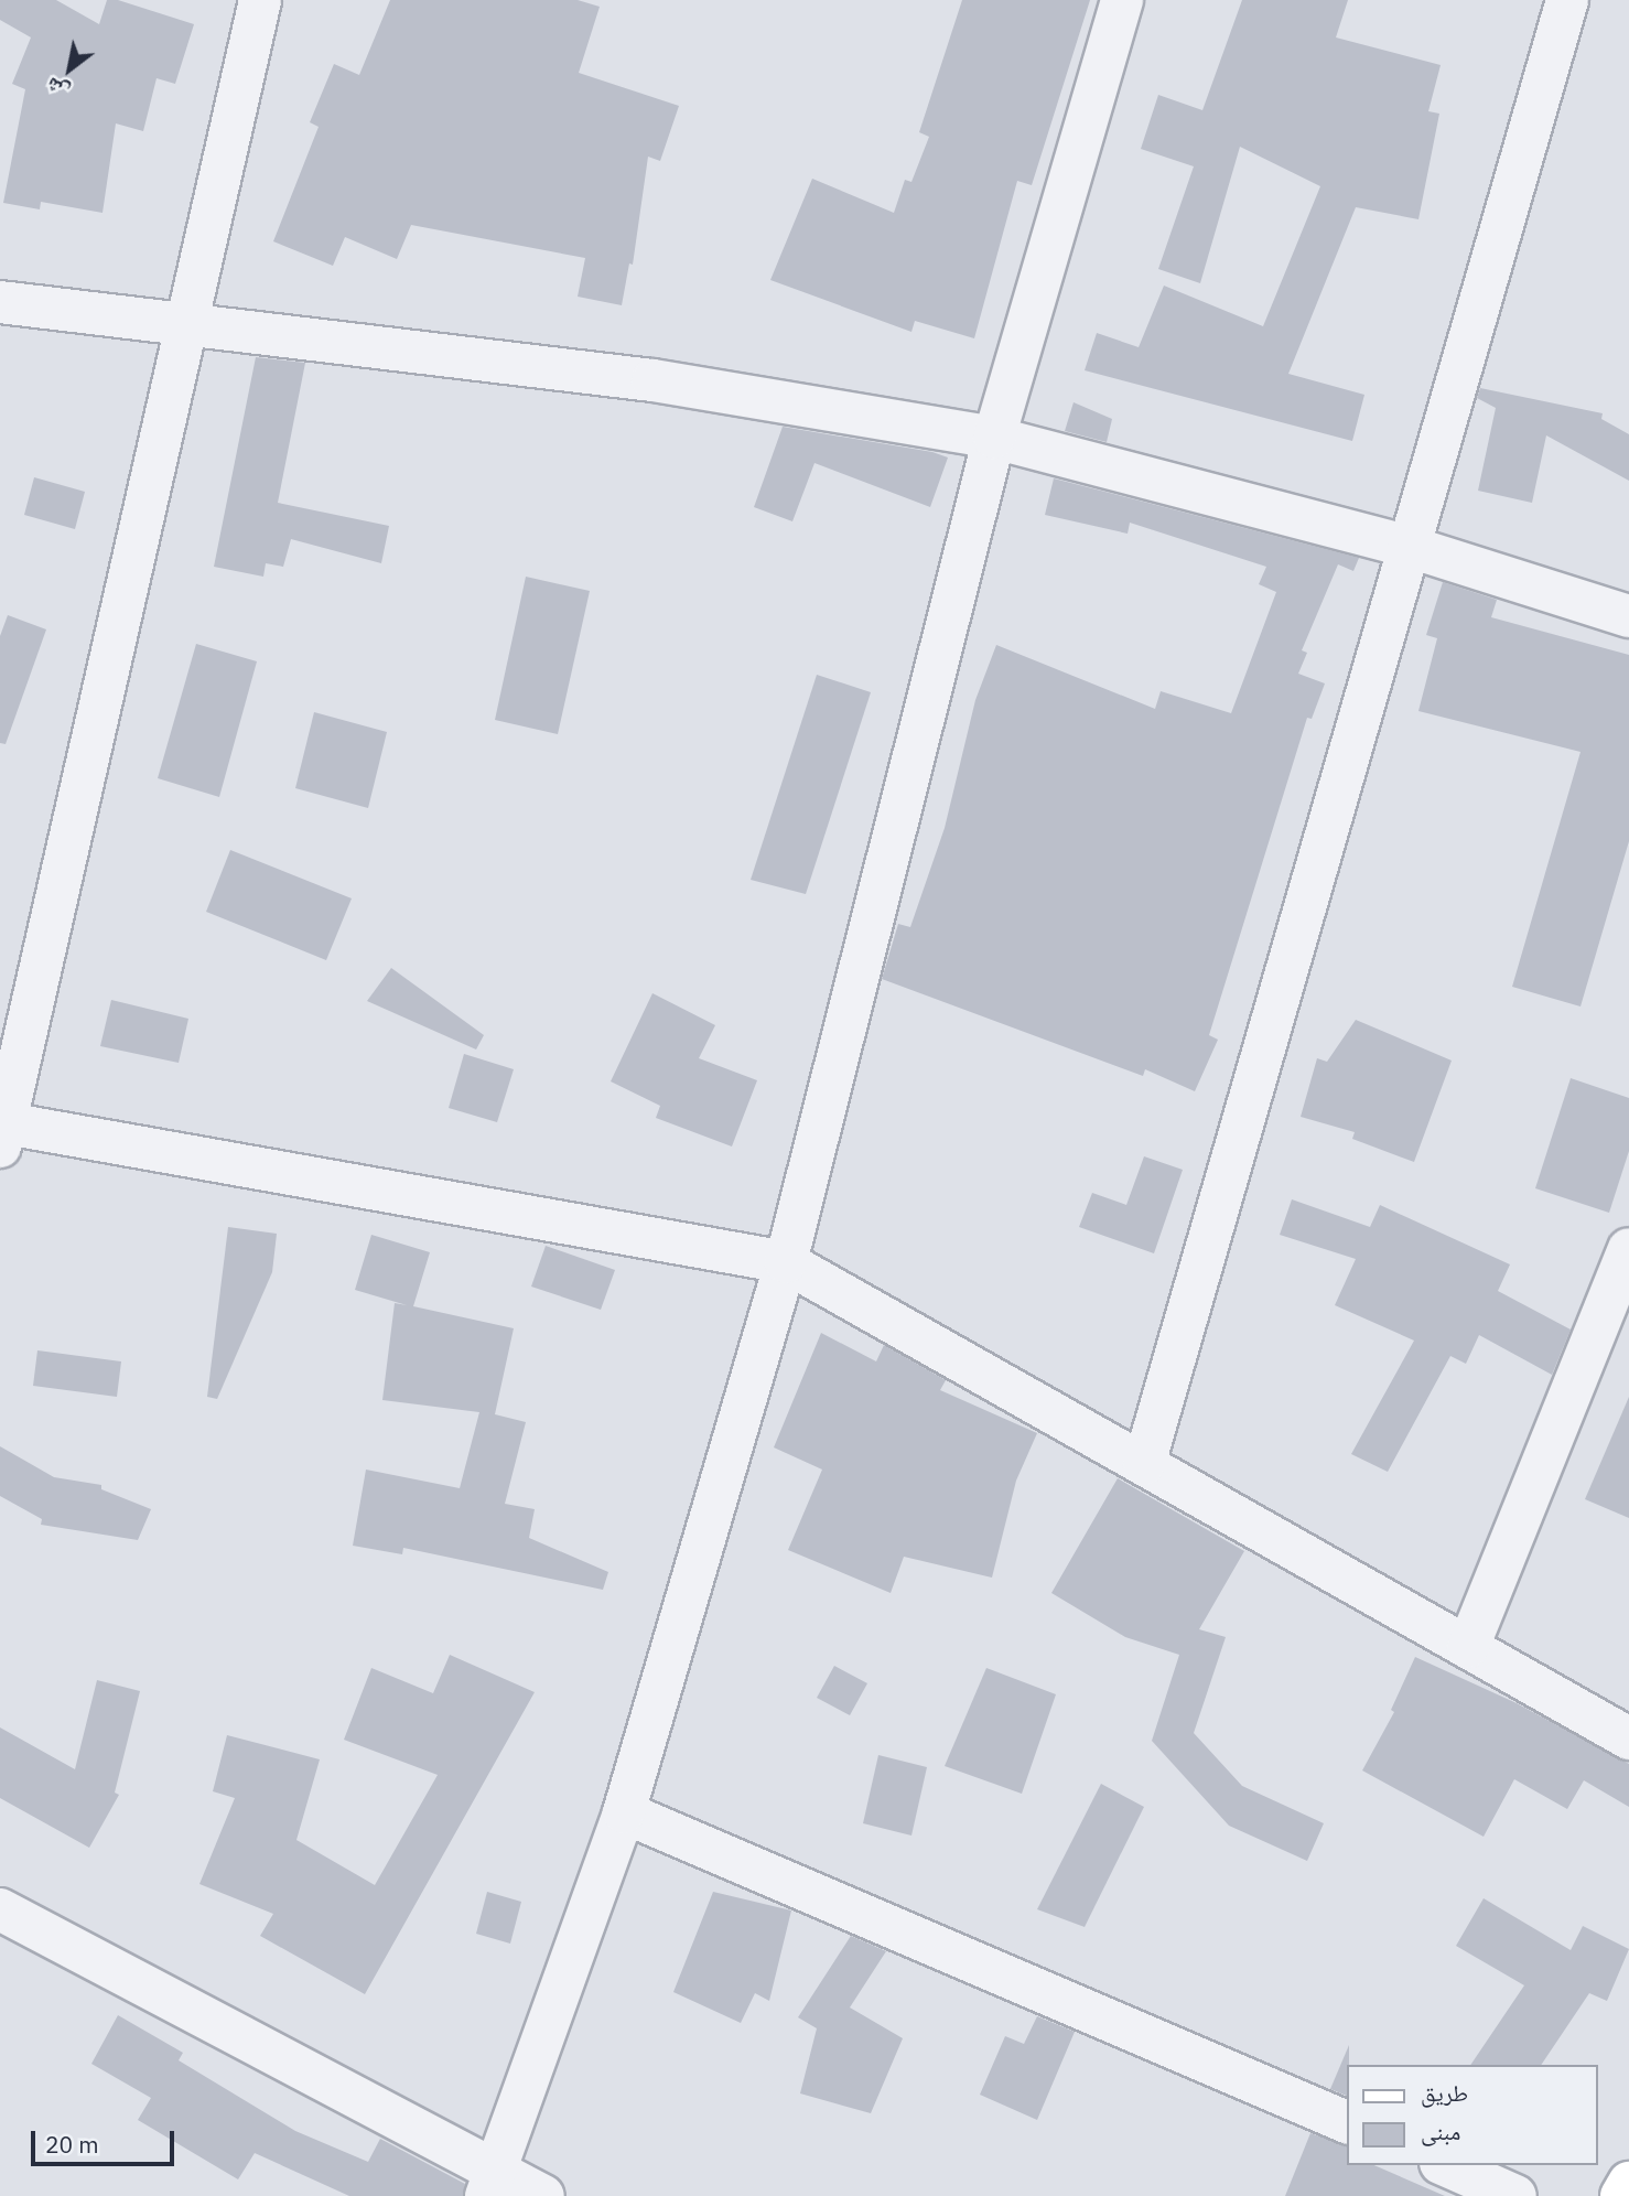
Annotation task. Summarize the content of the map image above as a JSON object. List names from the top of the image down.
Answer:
{
  "legend": ["طريق", "مبنى"],
  "scale_bar": "20 m",
  "north": "bottom left"
}
